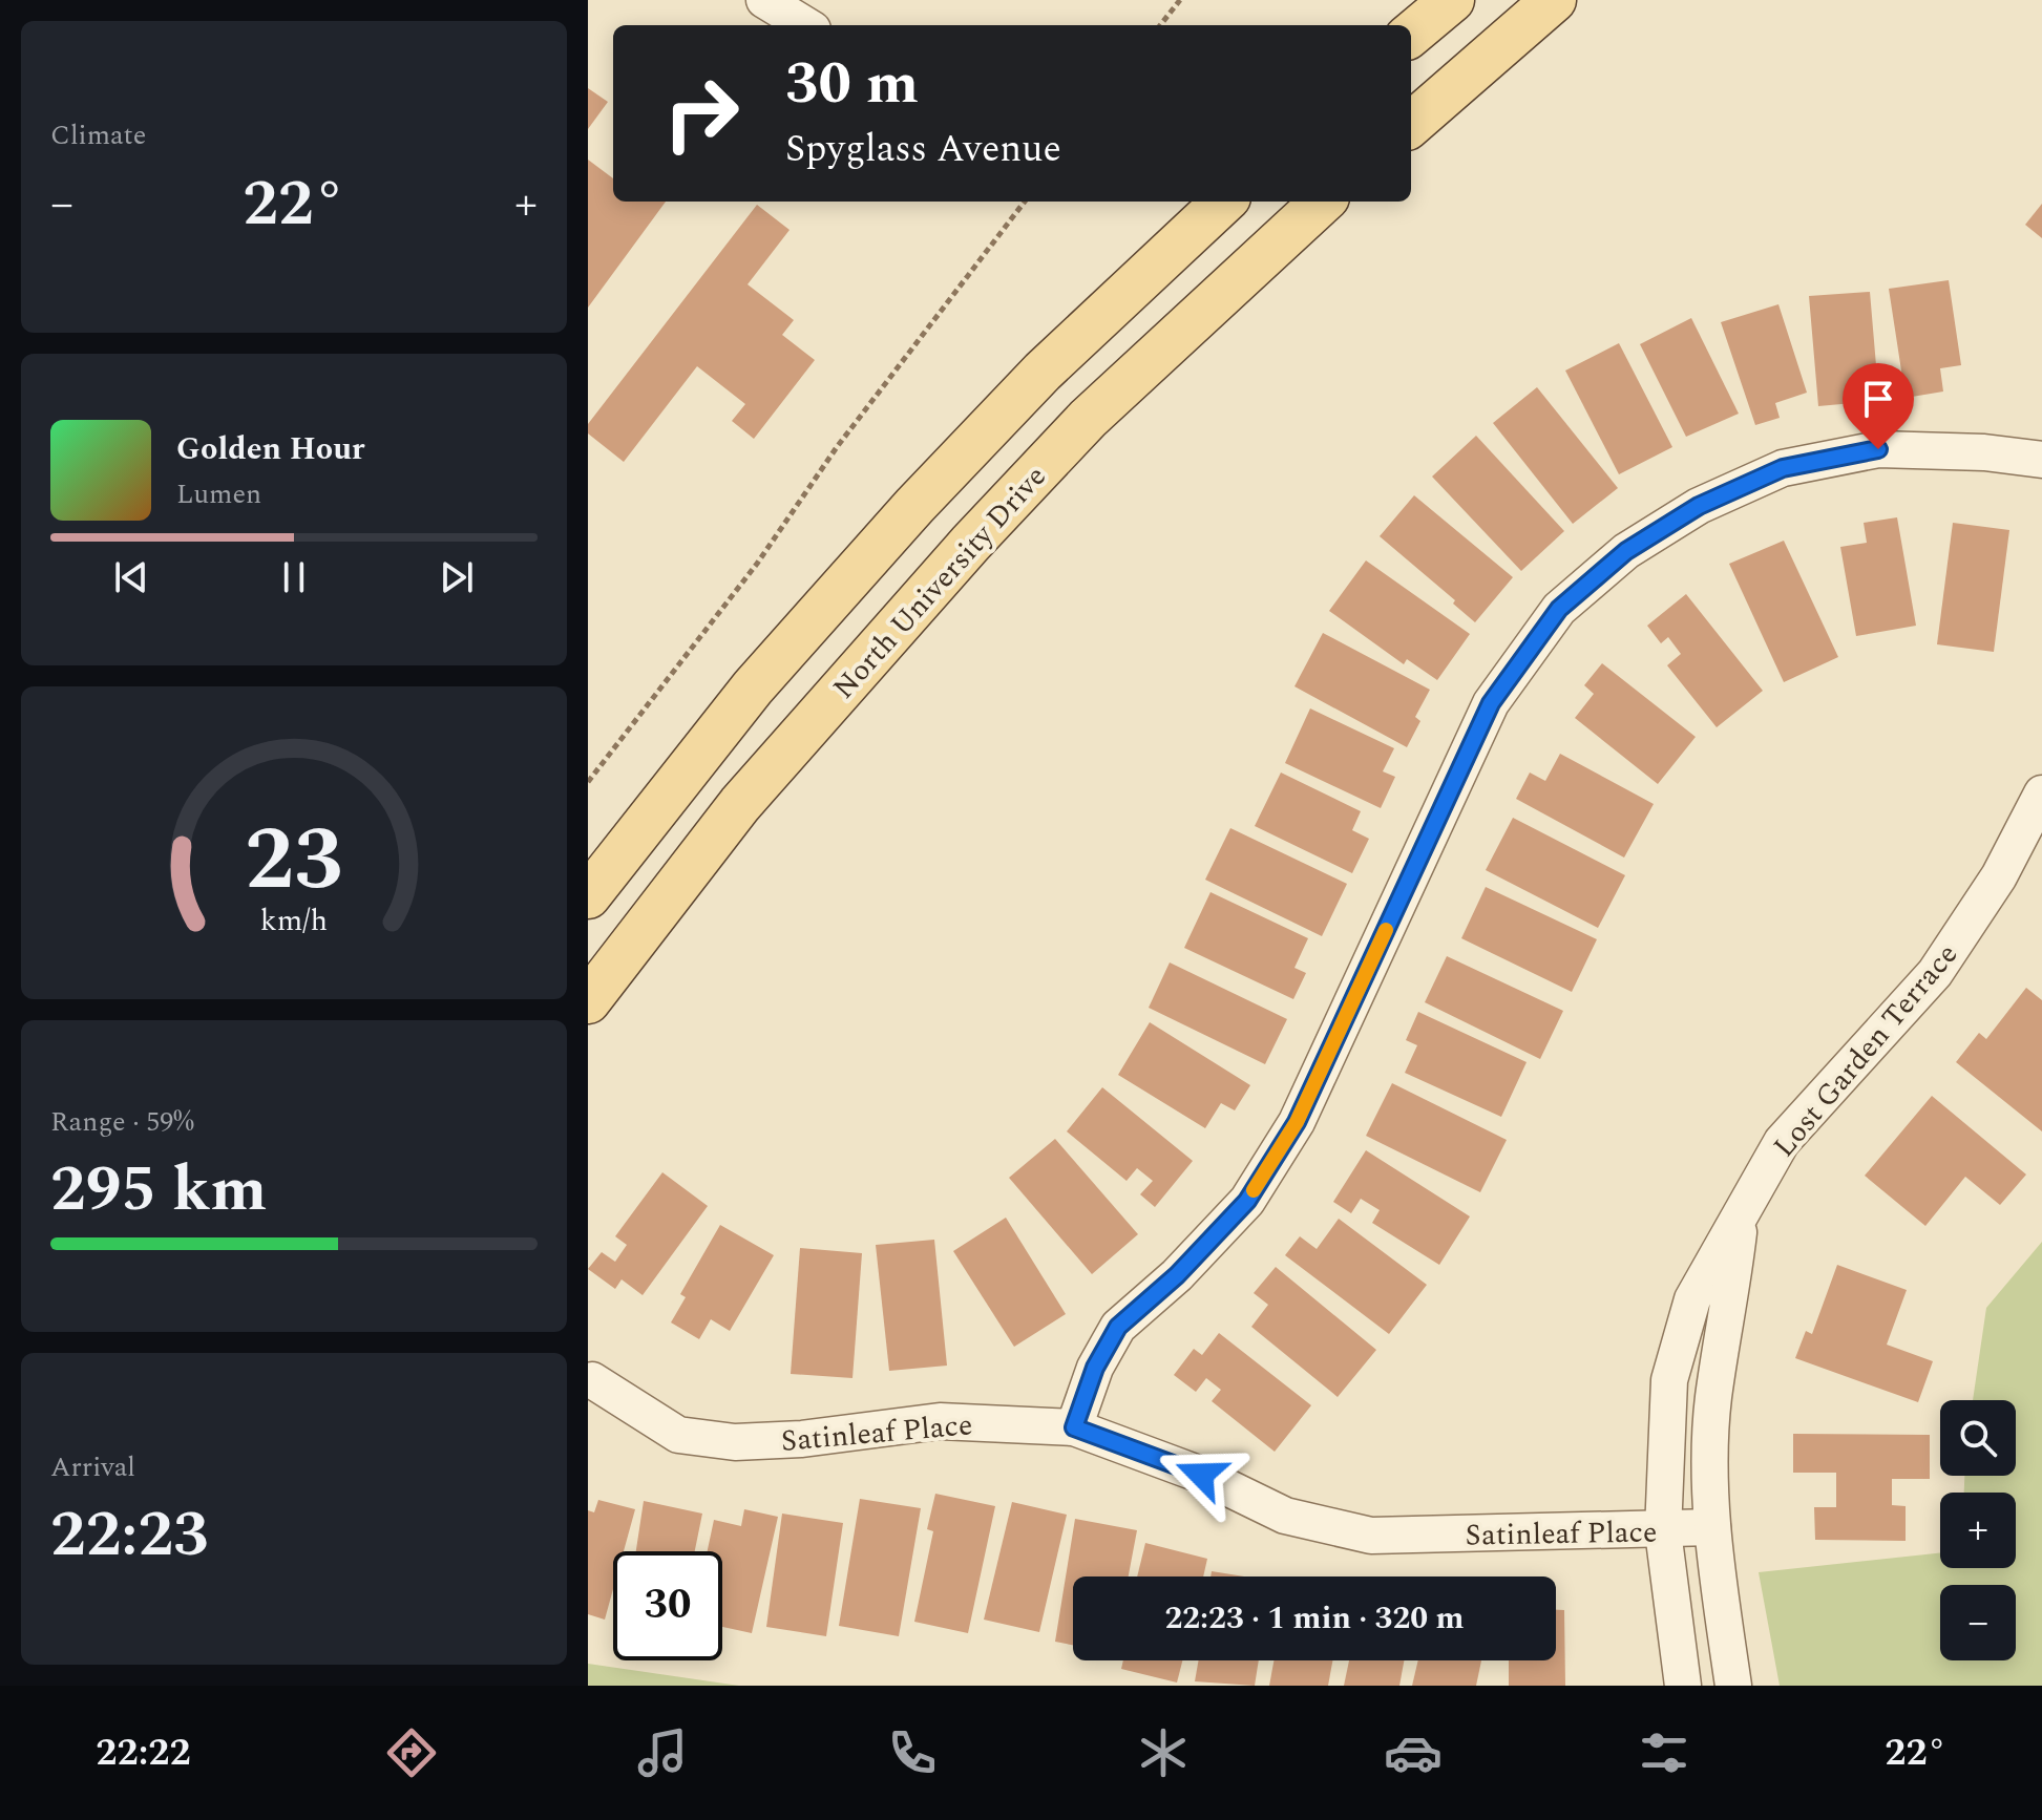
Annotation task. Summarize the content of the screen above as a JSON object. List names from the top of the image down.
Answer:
{
  "streets": {
    "main road": ["North University Drive"],
    "street": ["Lost Garden Terrace", "Satinleaf Place"]
  },
  "crossings": [
    ["Lost Garden Terrace", "Satinleaf Place"]
  ],
  "page": {
    "tile": [
      "Climate",
      ["Range · 59%", "295 km"],
      ["Arrival", "22:23"]
    ],
    "turn": ["30 m", "Spyglass Avenue"],
    "heat": ["−", "22°", "+"],
    "song": ["Golden Hour", "Lumen"],
    "map_buttons": ["+", "−"],
    "limit": "30",
    "trip": "22:23 · 1 min · 320 m",
    "tabs": ["22:22", "22°"],
    "gauge": ["23", "km/h"]
  }
}
